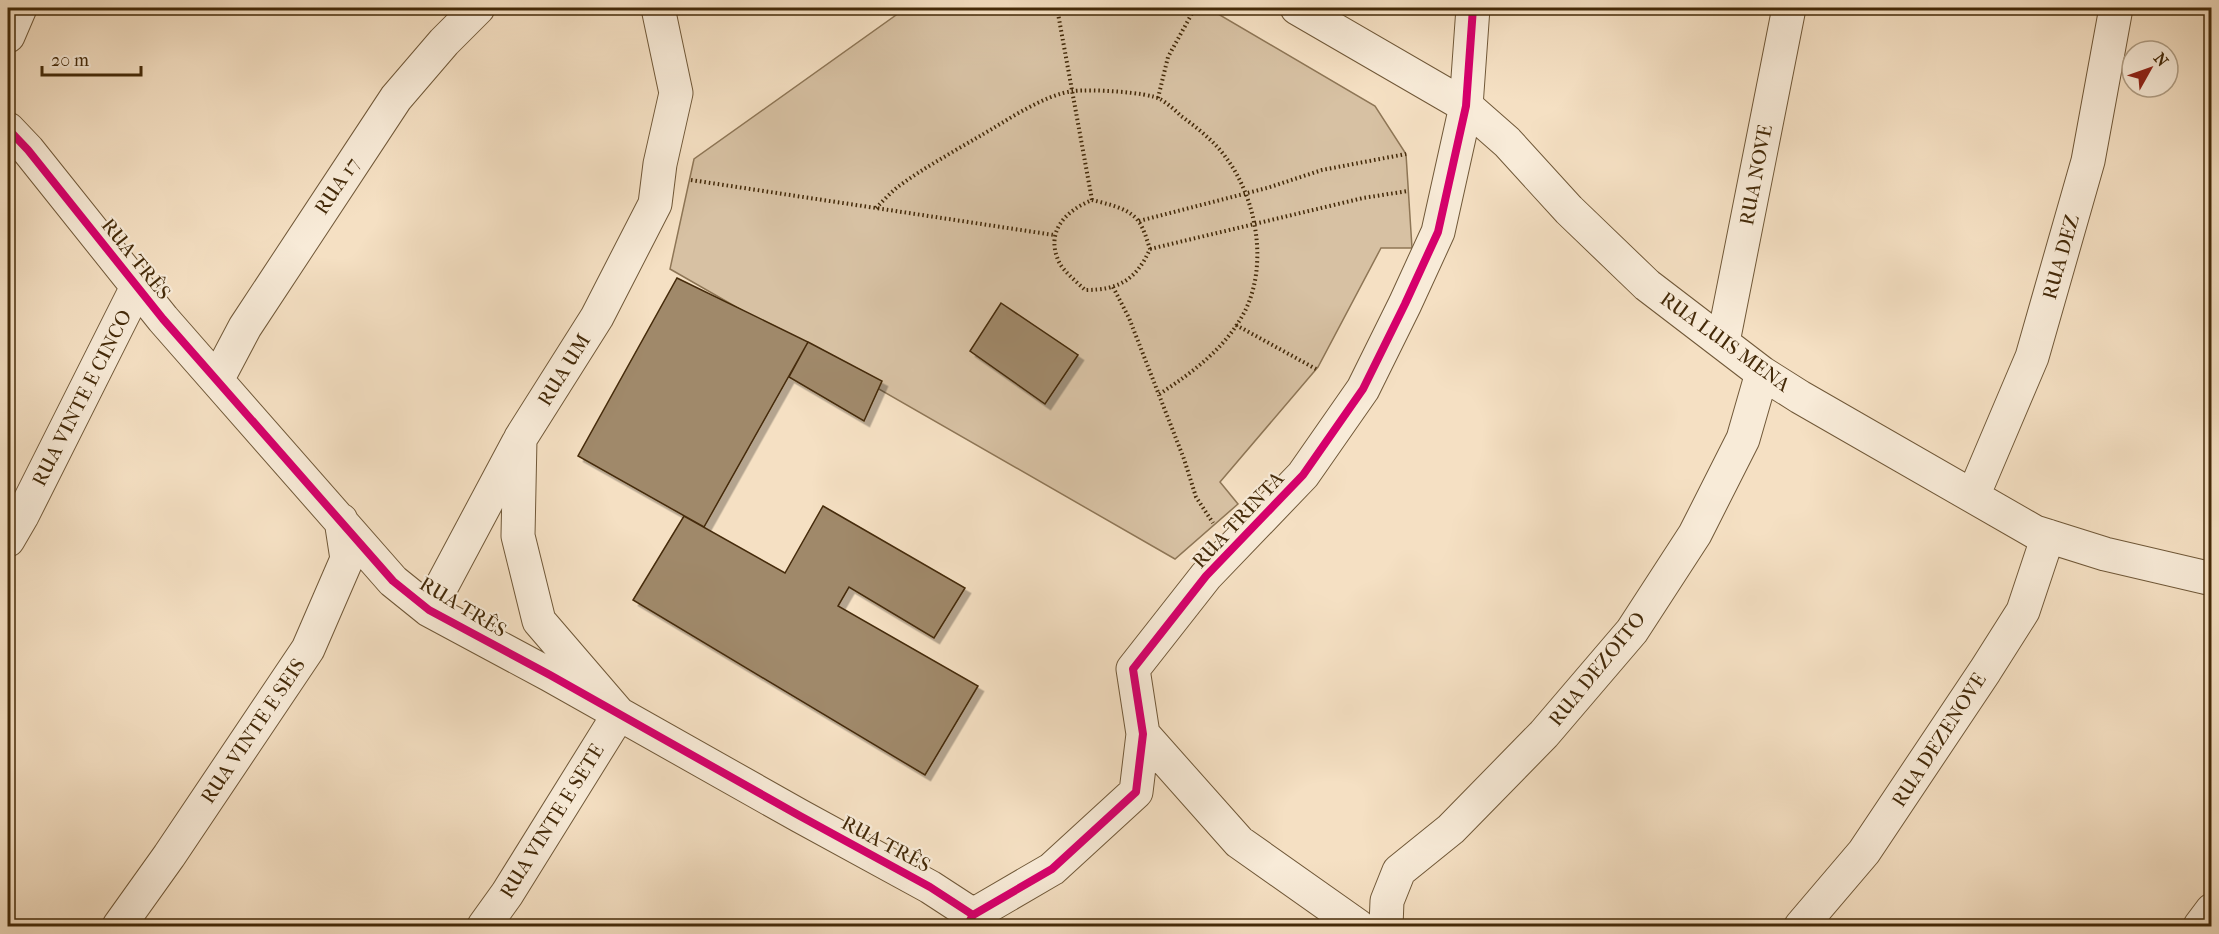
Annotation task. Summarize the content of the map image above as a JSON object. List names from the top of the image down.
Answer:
{
  "streets": {
    "street": [
      "RUA NOVE",
      "RUA 17",
      "RUA DEZ",
      "RUA TRÊS",
      "RUA LUIS MENA",
      "RUA UM",
      "RUA VINTE E CINCO",
      "RUA TRINTA",
      "RUA DEZOITO",
      "RUA VINTE E SEIS",
      "RUA DEZENOVE",
      "RUA VINTE E SETE"
    ]
  },
  "crossings": [
    ["RUA NOVE", "RUA LUIS MENA"],
    ["RUA 17", "RUA TRÊS"],
    ["RUA DEZ", "RUA LUIS MENA"],
    ["RUA TRÊS", "RUA UM"],
    ["RUA TRÊS", "RUA VINTE E CINCO"],
    ["RUA TRÊS", "RUA TRINTA"],
    ["RUA TRÊS", "RUA VINTE E SEIS"],
    ["RUA TRÊS", "RUA VINTE E SETE"],
    ["RUA LUIS MENA", "RUA TRINTA"],
    ["RUA LUIS MENA", "RUA DEZOITO"],
    ["RUA LUIS MENA", "RUA DEZENOVE"]
  ],
  "scale_bar": "20 m",
  "north": "top right"
}
